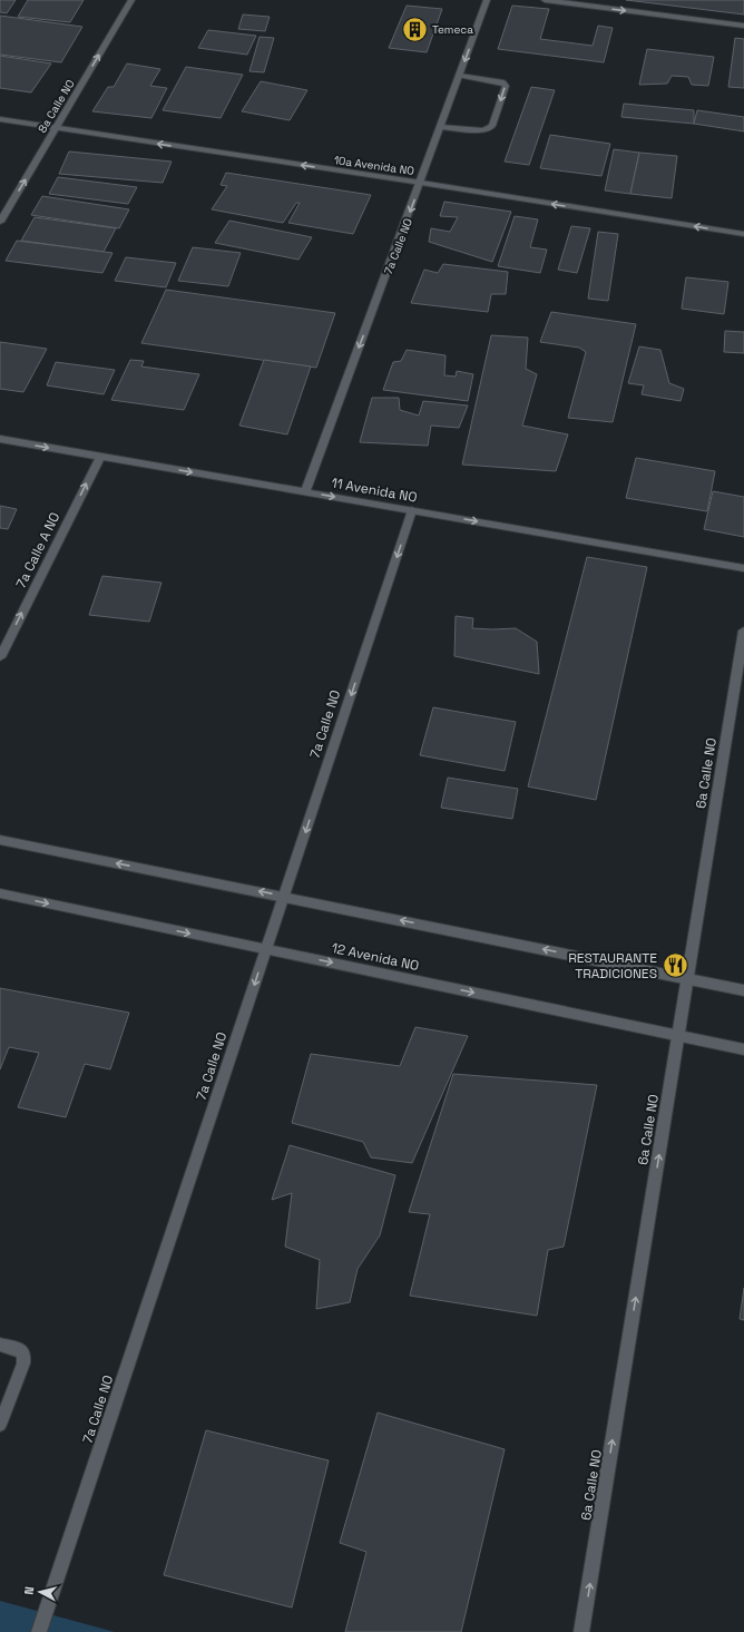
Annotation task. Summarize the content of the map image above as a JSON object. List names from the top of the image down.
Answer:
{
  "streets": {
    "street": [
      "8a Calle NO",
      "10a Avenida NO",
      "7a Calle NO",
      "11 Avenida NO",
      "7a Calle A NO",
      "6a Calle NO",
      "12 Avenida NO"
    ]
  },
  "crossings": [
    ["8a Calle NO", "10a Avenida NO"],
    ["10a Avenida NO", "7a Calle NO"],
    ["7a Calle NO", "11 Avenida NO"],
    ["7a Calle NO", "12 Avenida NO"],
    ["11 Avenida NO", "7a Calle A NO"],
    ["6a Calle NO", "12 Avenida NO"]
  ],
  "one_way": [
    "8a Calle NO",
    "10a Avenida NO",
    "7a Calle NO",
    "11 Avenida NO",
    "7a Calle A NO",
    "6a Calle NO"
  ],
  "places": {
    "building": ["Temeca"],
    "restaurant": ["RESTAURANTE TRADICIONES"]
  },
  "north": "left"
}
